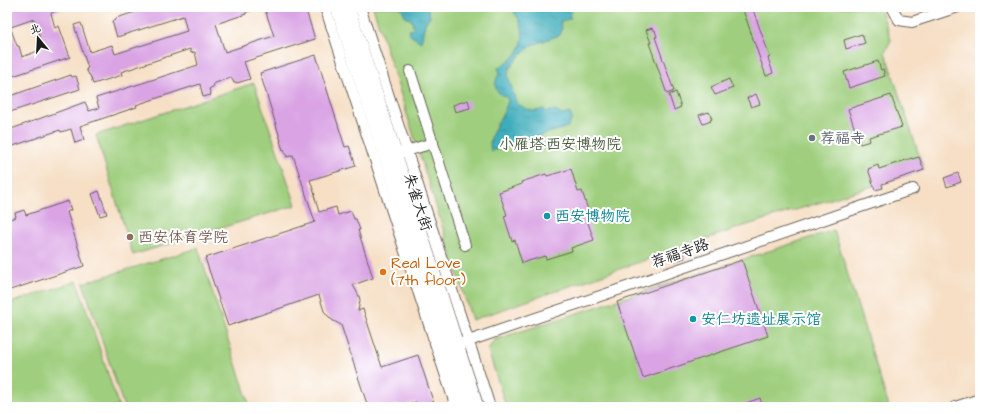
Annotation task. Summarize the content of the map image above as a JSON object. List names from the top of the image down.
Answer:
{
  "streets": {
    "main road": ["朱雀大街"],
    "street": ["荐福寺路"]
  },
  "crossings": [
    ["朱雀大街", "荐福寺路"]
  ],
  "parks": ["小雁塔·西安博物院"],
  "places": [
    "荐福寺",
    "西安博物院",
    "西安体育学院",
    "Real Love (7th floor)",
    "安仁坊遗址展示馆"
  ],
  "north": "top"
}
